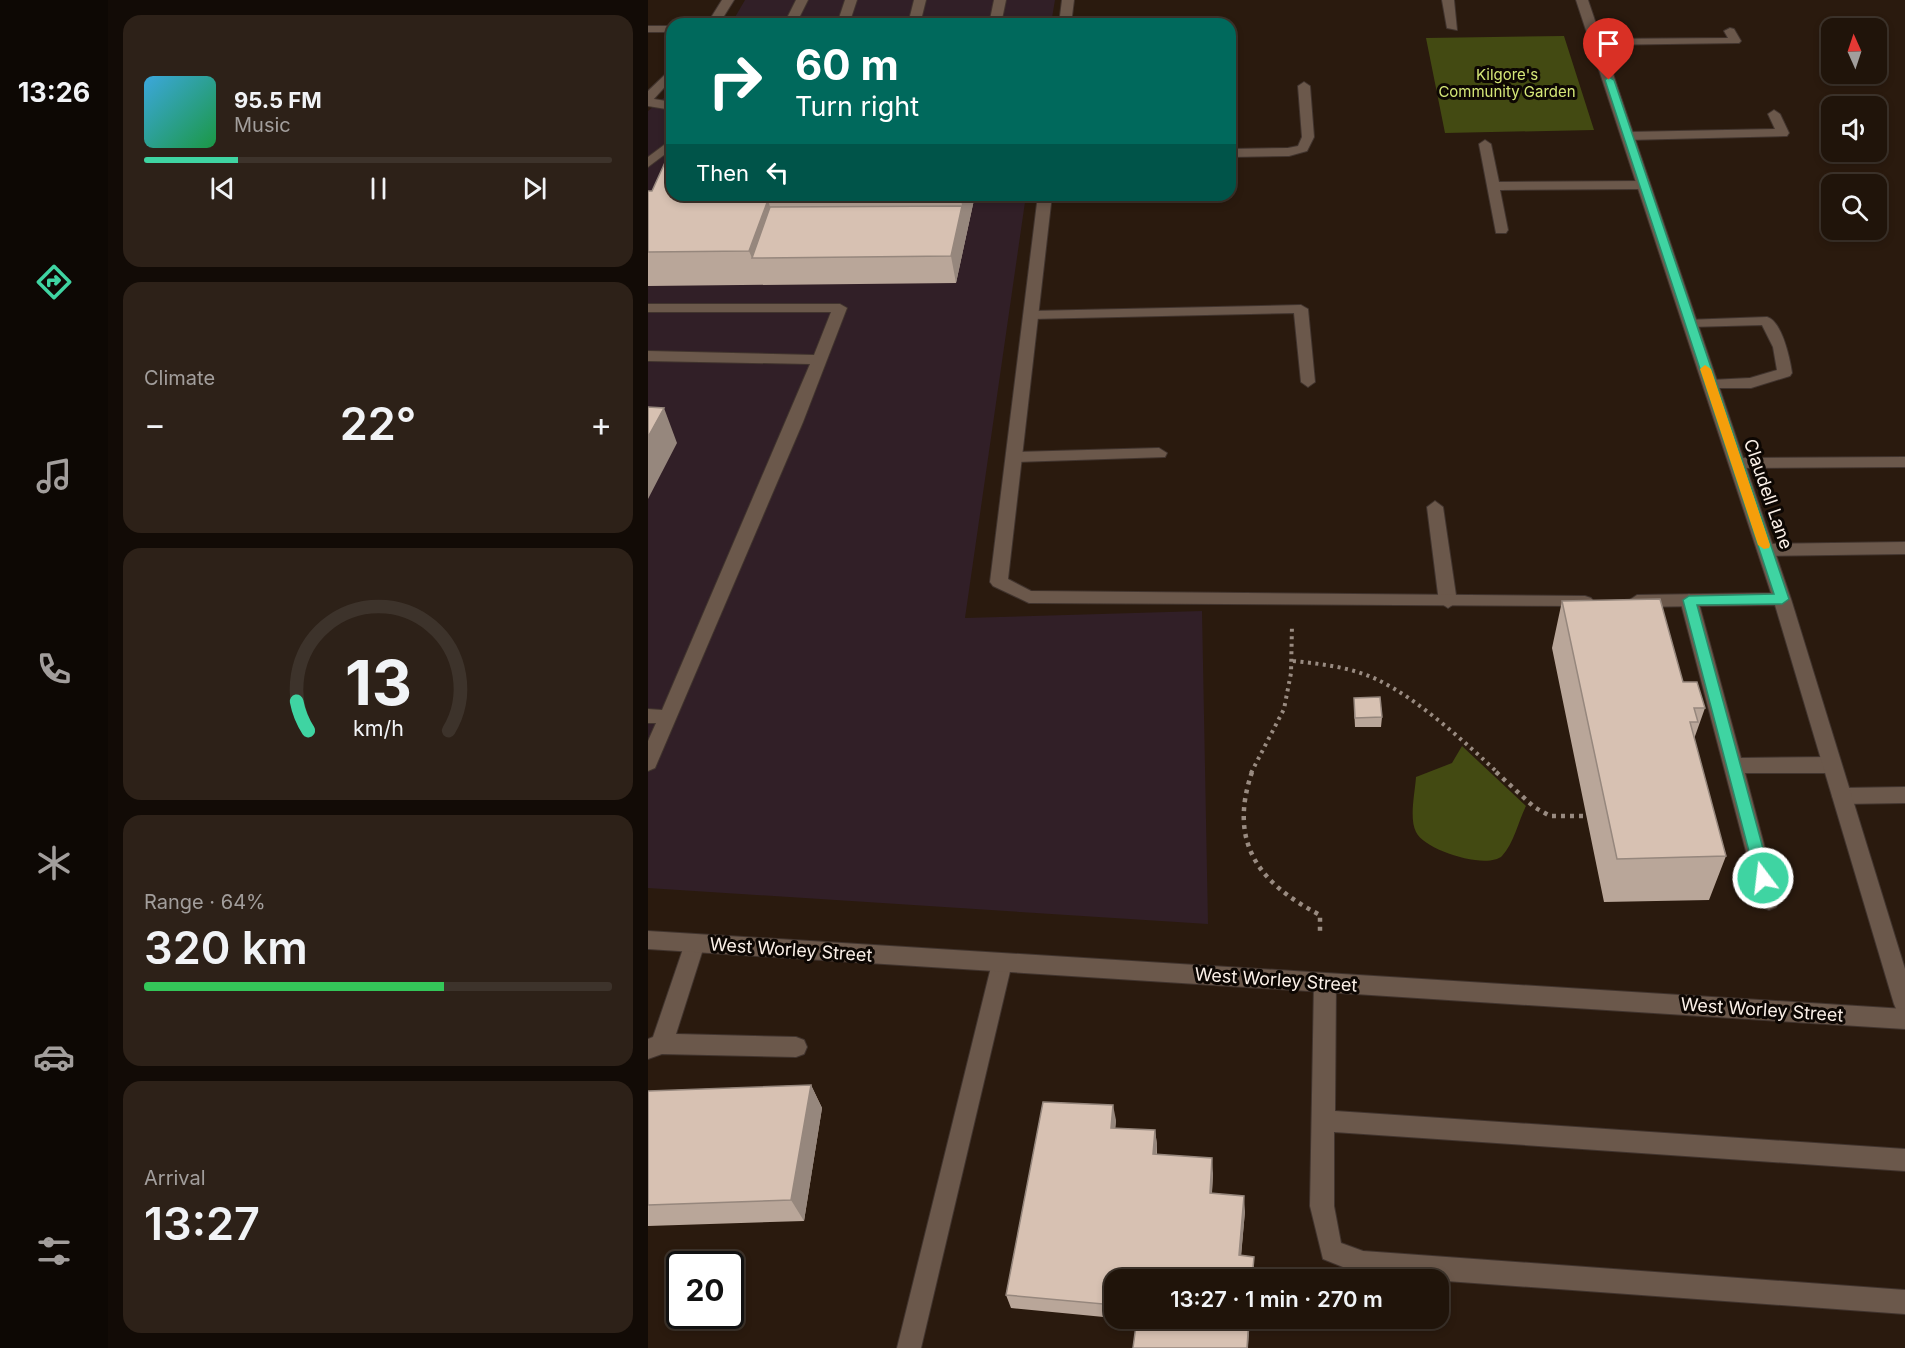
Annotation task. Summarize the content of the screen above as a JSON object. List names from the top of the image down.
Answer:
{
  "streets": {
    "street": ["Claudell Lane", "West Worley Street"]
  },
  "parks": ["Kilgore's Community Garden"],
  "north": "top",
  "page": {
    "tabs": "13:26",
    "turn": ["60 m", "Turn right"],
    "song": ["95.5 FM", "Music"],
    "then": "Then",
    "tile": [
      "Climate",
      ["Range · 64%", "320 km"],
      ["Arrival", "13:27"]
    ],
    "heat": ["−", "22°", "+"],
    "limit": "20",
    "trip": "13:27 · 1 min · 270 m",
    "gauge": ["13", "km/h"]
  }
}
